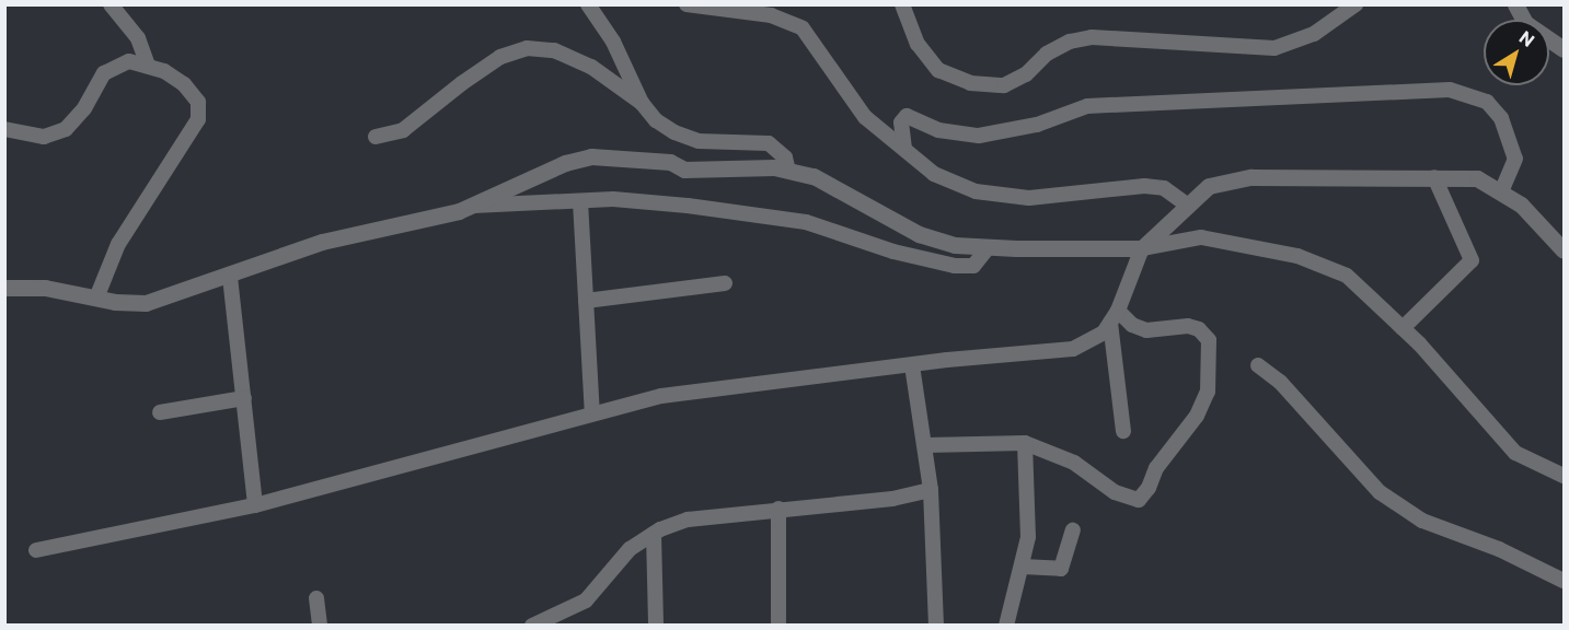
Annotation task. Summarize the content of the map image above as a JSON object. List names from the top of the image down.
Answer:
{
  "north": "top right"
}
